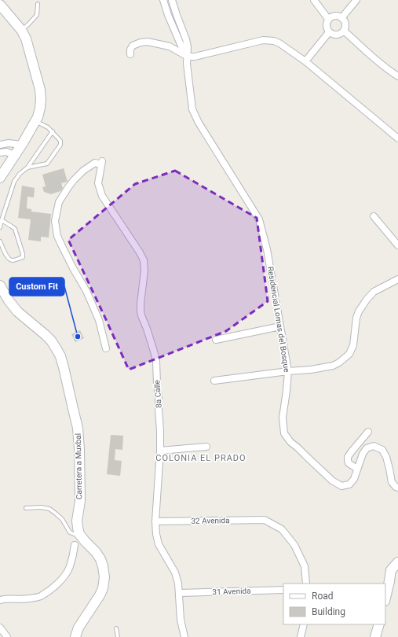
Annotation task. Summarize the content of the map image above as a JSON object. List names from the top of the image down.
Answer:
{
  "streets": {
    "main road": ["Carretera a Muxbal"],
    "street": [
      "Residencial Lomas del Bosque",
      "8a Calle",
      "32 Avenida",
      "31 Avenida"
    ]
  },
  "crossings": [
    ["8a Calle", "32 Avenida"],
    ["8a Calle", "31 Avenida"]
  ],
  "districts": ["COLONIA EL PRADO"],
  "places": ["Custom Fit"],
  "legend": ["Road", "Building"]
}
